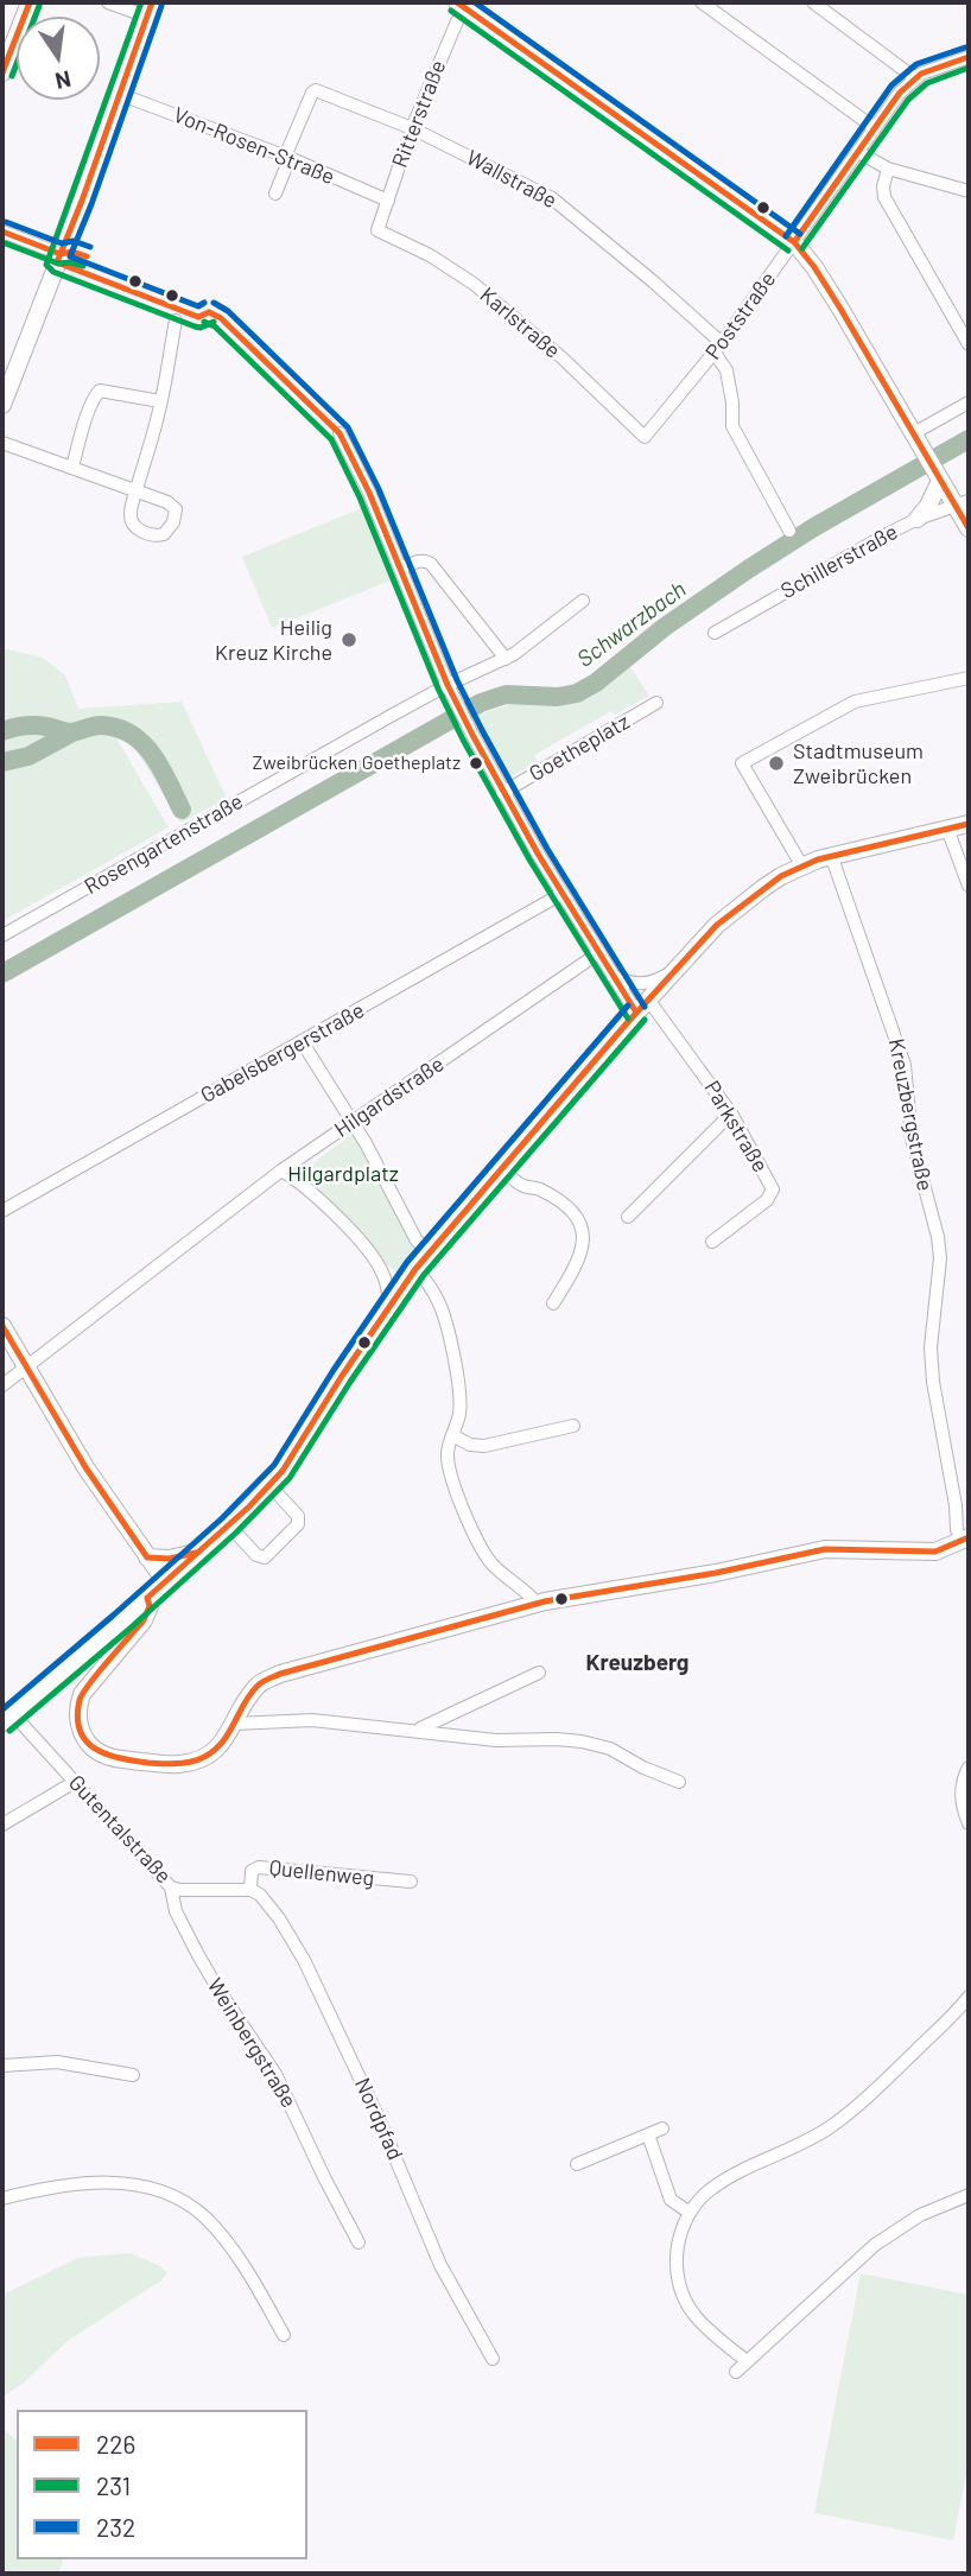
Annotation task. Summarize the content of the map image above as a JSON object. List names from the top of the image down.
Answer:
{
  "streets": {
    "street": [
      "Ritterstraße",
      "Von-Rosen-Straße",
      "Wallstraße",
      "Poststraße",
      "Karlstraße",
      "Schillerstraße",
      "Goetheplatz",
      "Rosengartenstraße",
      "Gabelsbergerstraße",
      "Hilgardstraße",
      "Kreuzbergstraße",
      "Parkstraße",
      "Gutentalstraße",
      "Quellenweg",
      "Weinbergstraße",
      "Nordpfad"
    ]
  },
  "crossings": [
    ["Ritterstraße", "Von-Rosen-Straße"],
    ["Ritterstraße", "Wallstraße"],
    ["Ritterstraße", "Karlstraße"],
    ["Von-Rosen-Straße", "Wallstraße"],
    ["Wallstraße", "Poststraße"],
    ["Poststraße", "Karlstraße"],
    ["Goetheplatz", "Parkstraße"],
    ["Rosengartenstraße", "Parkstraße"],
    ["Gabelsbergerstraße", "Parkstraße"],
    ["Hilgardstraße", "Parkstraße"],
    ["Gutentalstraße", "Quellenweg"],
    ["Gutentalstraße", "Weinbergstraße"],
    ["Gutentalstraße", "Nordpfad"],
    ["Quellenweg", "Nordpfad"]
  ],
  "districts": ["Kreuzberg"],
  "water": ["Schwarzbach"],
  "parks": ["Hilgardplatz"],
  "places": ["Heilig Kreuz Kirche", "Zweibrücken Goetheplatz", "Stadtmuseum Zweibrücken"],
  "lines": ["transit line 226", "transit line 231", "transit line 232"],
  "legend": ["226", "231", "232"],
  "north": "bottom"
}
